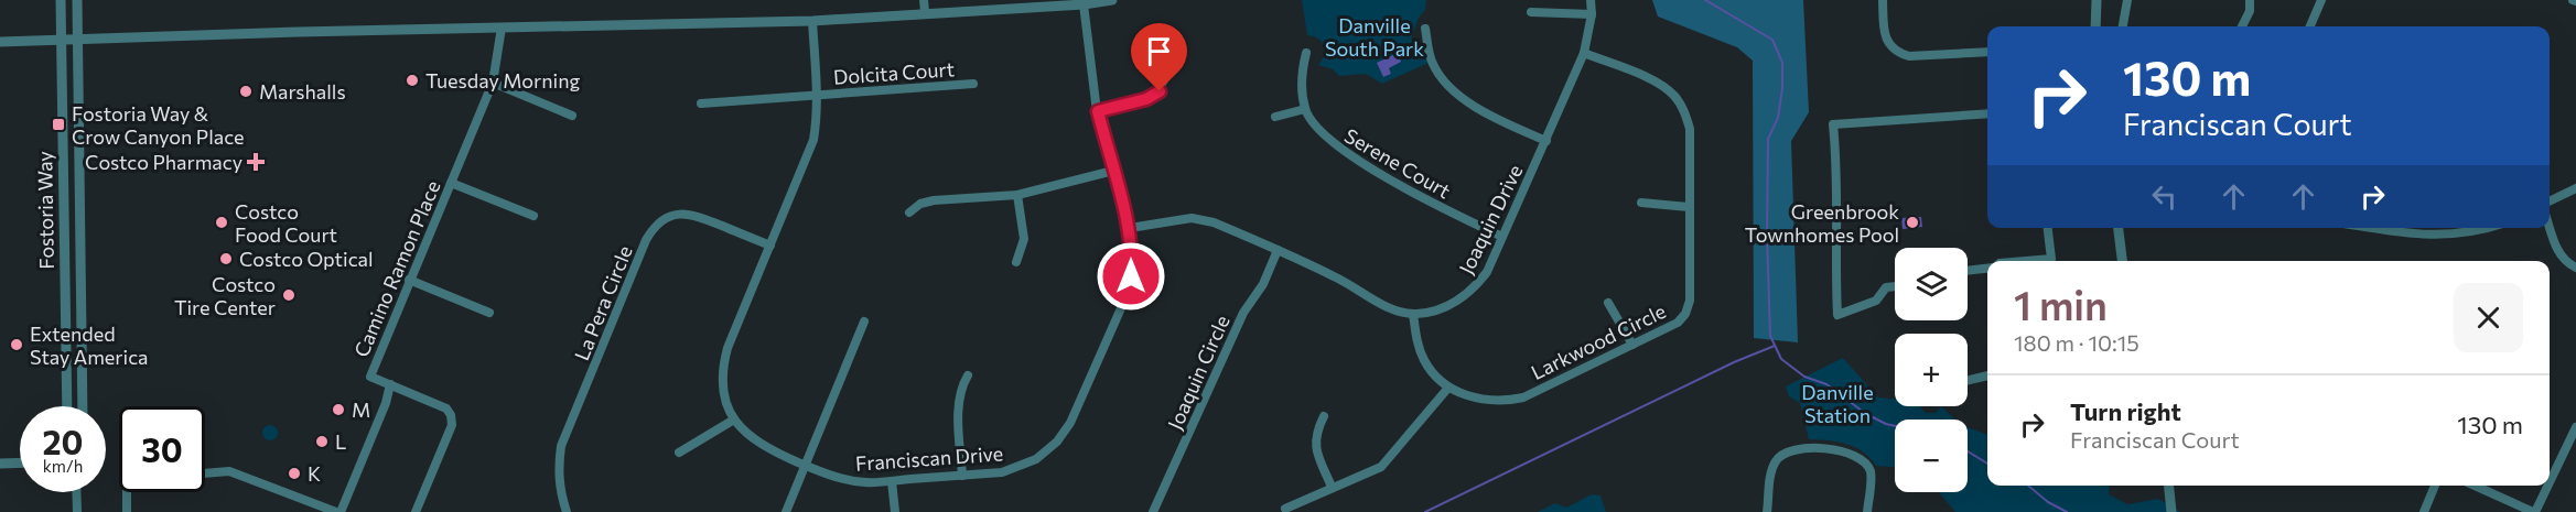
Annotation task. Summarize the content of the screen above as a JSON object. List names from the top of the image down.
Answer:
{
  "streets": {
    "street": [
      "Dolcita Court",
      "Serene Court",
      "Fostoria Way",
      "Joaquin Drive",
      "Camino Ramon Place",
      "La Pera Circle",
      "Larkwood Circle",
      "Joaquin Circle",
      "Franciscan Drive"
    ]
  },
  "crossings": [
    ["Dolcita Court", "Franciscan Drive"],
    ["Serene Court", "Joaquin Drive"],
    ["Joaquin Drive", "Larkwood Circle"],
    ["La Pera Circle", "Franciscan Drive"]
  ],
  "parks": ["Danville South Park", "Danville Station"],
  "places": {
    "other": [
      "Tuesday Morning",
      "Marshalls",
      "Costco Food Court",
      "Greenbrook Townhomes Pool",
      "Costco Optical",
      "Costco Tire Center",
      "Extended Stay America",
      "M",
      "L",
      "K"
    ],
    "transit": ["Fostoria Way & Crow Canyon Place"],
    "health": ["Costco Pharmacy"]
  },
  "page": {
    "turn": ["130 m", "Franciscan Court"],
    "map_buttons": ["+", "−"],
    "heading": ["1 min", "180 m · 10:15"],
    "list": [
      {
        "name": "Turn right",
        "note": "Franciscan Court",
        "value": "130 m"
      }
    ],
    "speed": "20 km/h",
    "limit": "30"
  }
}
